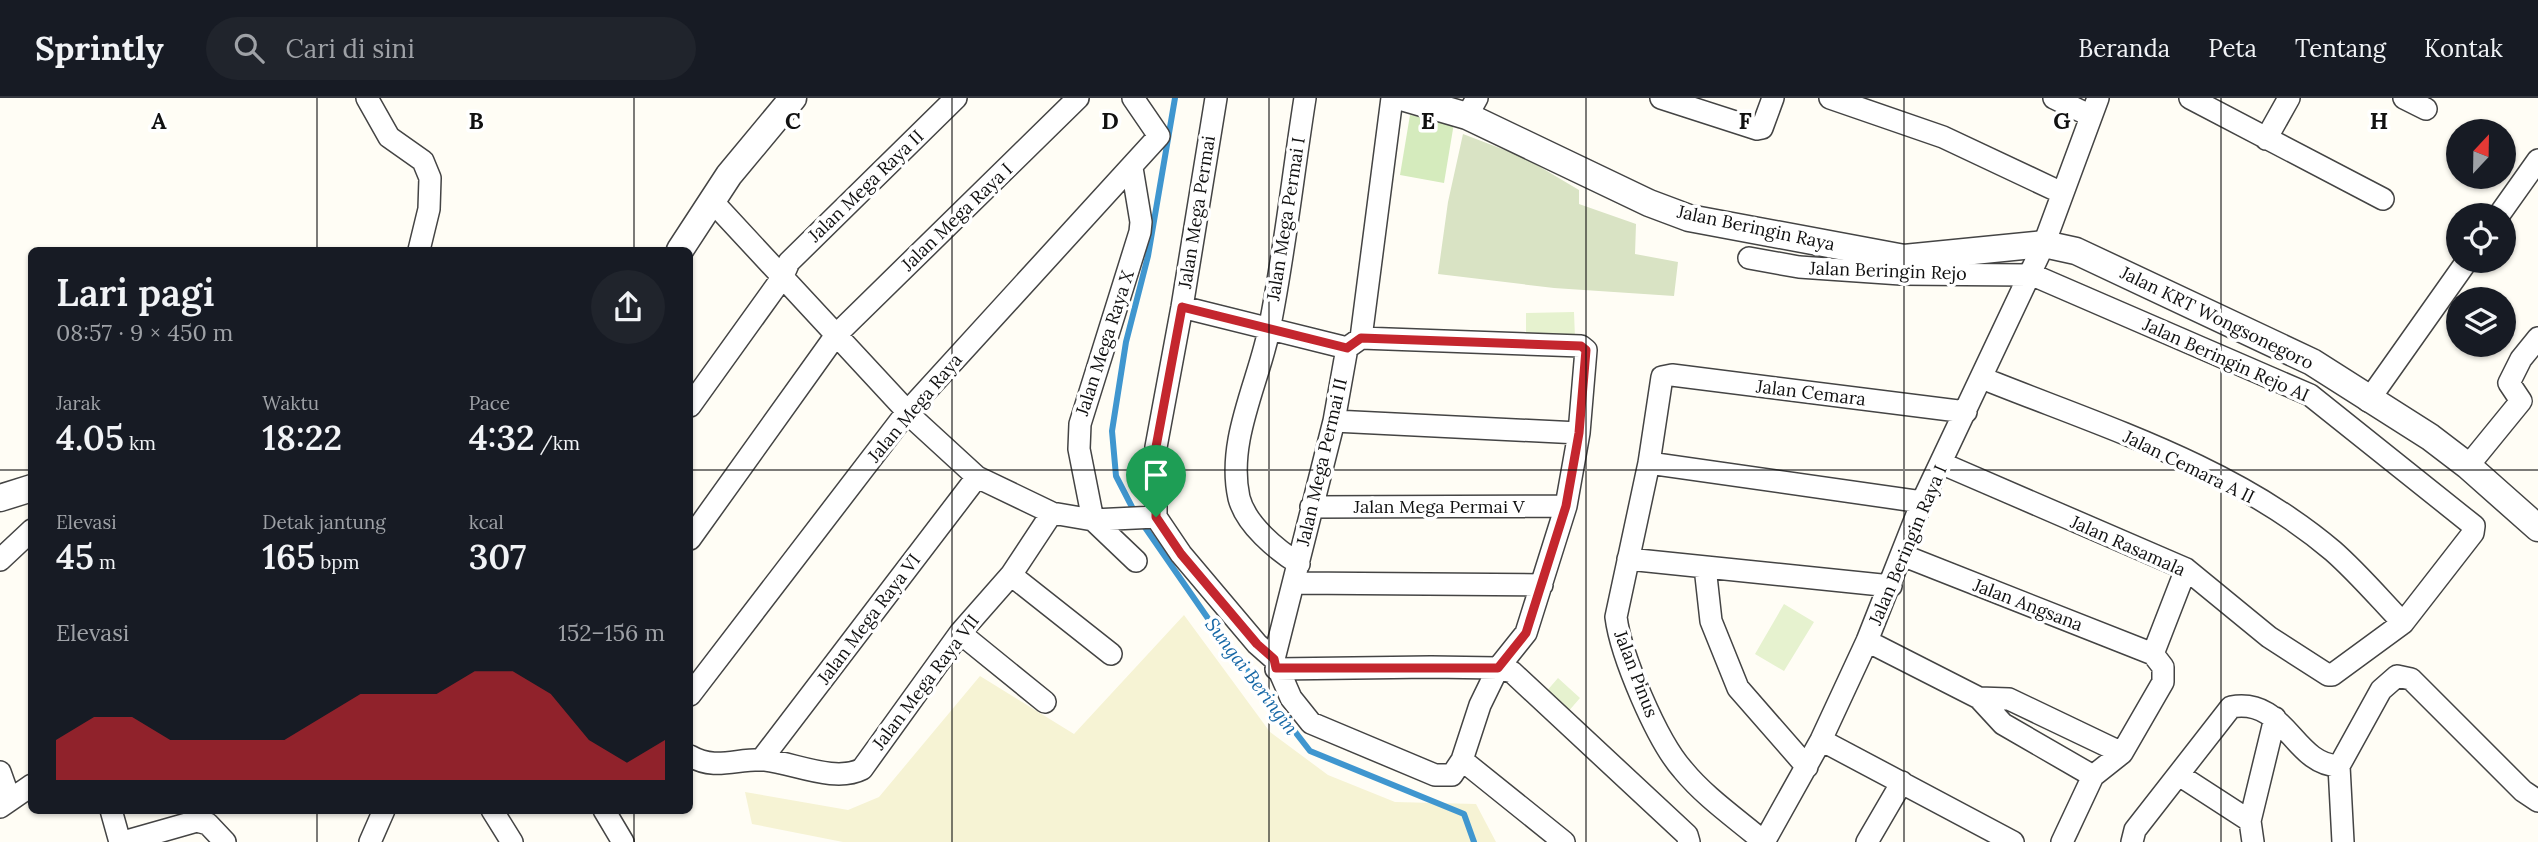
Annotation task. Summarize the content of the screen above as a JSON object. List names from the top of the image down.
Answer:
{
  "streets": {
    "street": [
      "Jalan Mega Raya II",
      "Jalan Mega Permai",
      "Jalan Mega Raya I",
      "Jalan Mega Permai I",
      "Jalan Beringin Raya",
      "Jalan Beringin Rejo",
      "Jalan KRT Wongsonegoro",
      "Jalan Mega Raya X",
      "Jalan Beringin Rejo AI",
      "Jalan Cemara",
      "Jalan Mega Raya",
      "Jalan Mega Permai II",
      "Jalan Cemara A II",
      "Jalan Mega Permai V",
      "Jalan Beringin Raya I",
      "Jalan Rasamala",
      "Jalan Angsana",
      "Jalan Mega Raya VI",
      "Jalan Pinus",
      "Jalan Mega Raya VII"
    ]
  },
  "crossings": [
    ["Jalan Mega Permai I", "Jalan Mega Permai II"],
    ["Jalan Beringin Raya", "Jalan KRT Wongsonegoro"],
    ["Jalan Beringin Raya", "Jalan Beringin Raya I"],
    ["Jalan Beringin Rejo", "Jalan Beringin Rejo AI"],
    ["Jalan Beringin Rejo", "Jalan Beringin Raya I"],
    ["Jalan KRT Wongsonegoro", "Jalan Beringin Raya I"],
    ["Jalan Mega Raya X", "Jalan Mega Raya"],
    ["Jalan Beringin Rejo AI", "Jalan Cemara A II"],
    ["Jalan Beringin Rejo AI", "Jalan Beringin Raya I"],
    ["Jalan Beringin Rejo AI", "Jalan Rasamala"],
    ["Jalan Cemara", "Jalan Beringin Raya I"],
    ["Jalan Cemara", "Jalan Pinus"],
    ["Jalan Mega Permai II", "Jalan Mega Permai V"],
    ["Jalan Cemara A II", "Jalan Beringin Raya I"],
    ["Jalan Cemara A II", "Jalan Rasamala"],
    ["Jalan Beringin Raya I", "Jalan Rasamala"],
    ["Jalan Beringin Raya I", "Jalan Angsana"],
    ["Jalan Beringin Raya I", "Jalan Pinus"],
    ["Jalan Mega Raya VI", "Jalan Mega Raya VII"]
  ],
  "water": ["Sungai Beringin"],
  "north": "top",
  "page": {
    "header": "Sprintly",
    "search": "Cari di sini",
    "nav": [
      "Beranda",
      "Peta",
      "Tentang",
      "Kontak"
    ],
    "heading": ["Lari pagi", "08:57 · 9 × 450 m"],
    "stats": [
      ["Jarak", "4.05 km"],
      ["Waktu", "18:22"],
      ["Pace", "4:32 /km"],
      ["Elevasi", "45 m"],
      ["Detak jantung", "165 bpm"],
      ["kcal", "307"]
    ],
    "chart": ["Elevasi", "152–156 m"]
  },
  "grid": {
    "columns": [
      "A",
      "B",
      "C",
      "D",
      "E",
      "F",
      "G",
      "H"
    ]
  }
}
